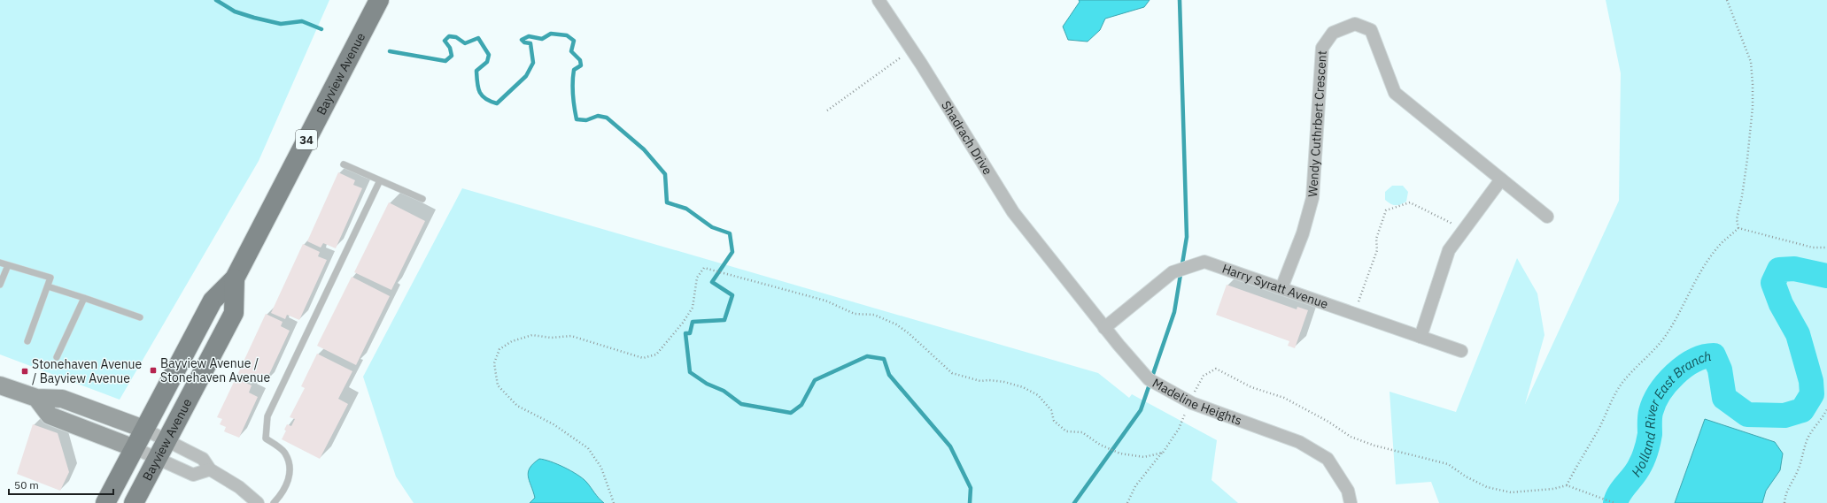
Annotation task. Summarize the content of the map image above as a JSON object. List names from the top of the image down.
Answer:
{
  "streets": {
    "main road": ["Bayview Avenue", "34"],
    "street": [
      "Wendy Cuthrbert Crescent",
      "Shadrach Drive",
      "Harry Syratt Avenue",
      "Madeline Heights"
    ]
  },
  "crossings": [
    ["Wendy Cuthrbert Crescent", "Harry Syratt Avenue"],
    ["Shadrach Drive", "Madeline Heights"],
    ["Harry Syratt Avenue", "Madeline Heights"]
  ],
  "water": ["Holland River East Branch"],
  "places": {
    "transit": ["Bayview Avenue / Stonehaven Avenue", "Stonehaven Avenue / Bayview Avenue"]
  },
  "scale_bar": "50 m"
}
